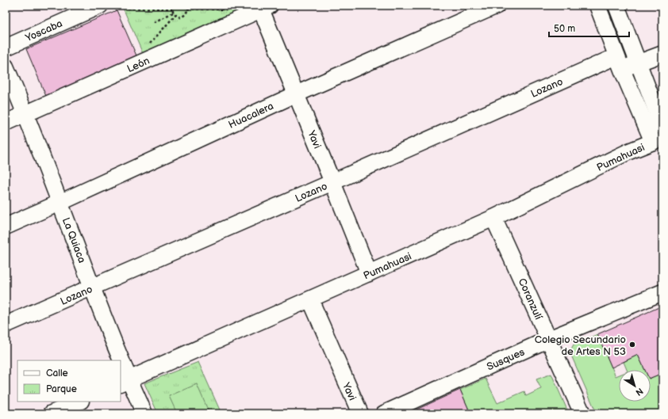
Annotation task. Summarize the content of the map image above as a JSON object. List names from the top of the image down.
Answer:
{
  "streets": {
    "street": [
      "Yoscaba",
      "León",
      "Lozano",
      "Huacalera",
      "Yavi",
      "Pumahuasi",
      "La Quiaca",
      "Coranzulí",
      "Susques"
    ]
  },
  "crossings": [
    ["León", "Yavi"],
    ["León", "La Quiaca"],
    ["Lozano", "Yavi"],
    ["Lozano", "La Quiaca"],
    ["Huacalera", "Yavi"],
    ["Huacalera", "La Quiaca"],
    ["Yavi", "Pumahuasi"],
    ["Pumahuasi", "La Quiaca"],
    ["Pumahuasi", "Coranzulí"],
    ["Coranzulí", "Susques"]
  ],
  "places": ["Colegio Secundario de Artes N 53"],
  "legend": ["Calle", "Parque"],
  "scale_bar": "50 m",
  "north": "bottom right"
}
